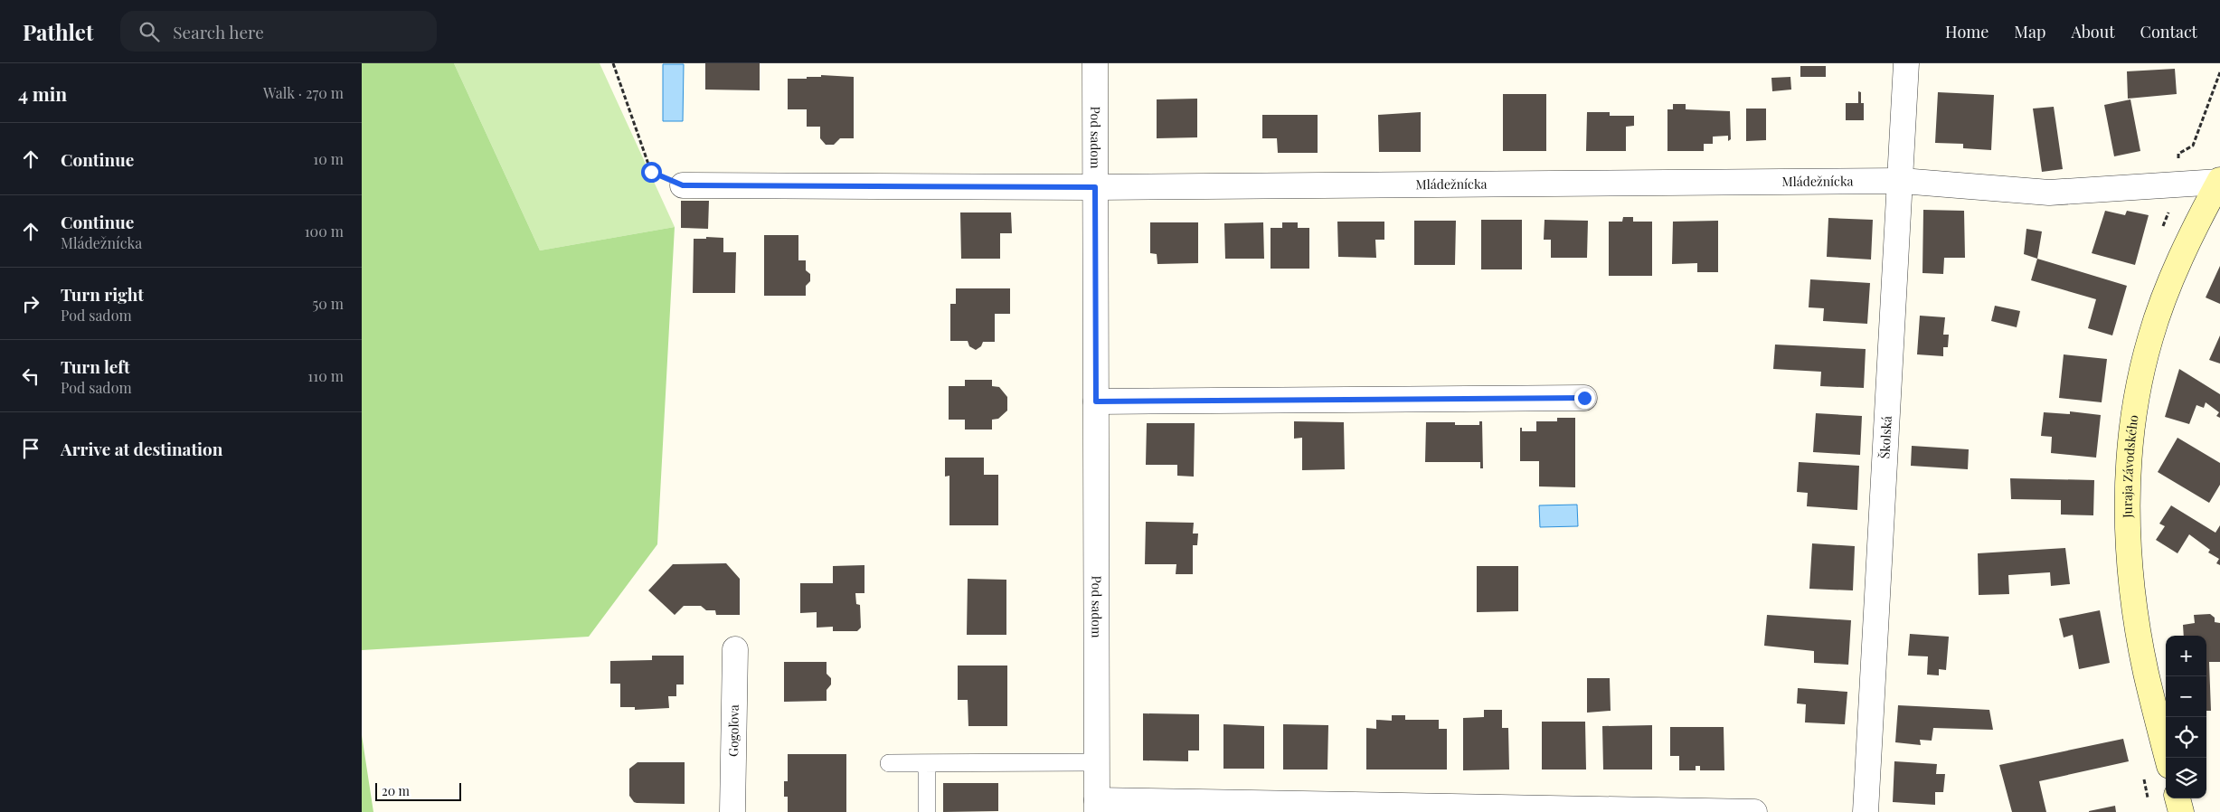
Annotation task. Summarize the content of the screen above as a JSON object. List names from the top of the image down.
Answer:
{
  "streets": {
    "street": [
      "Pod sadom",
      "Mládežnícka",
      "Školská",
      "Juraja Závodského",
      "Gogoľova"
    ]
  },
  "crossings": [
    ["Pod sadom", "Mládežnícka"],
    ["Mládežnícka", "Školská"],
    ["Mládežnícka", "Juraja Závodského"]
  ],
  "scale_bar": "20 m",
  "page": {
    "header": "Pathlet",
    "search": "Search here",
    "nav": [
      "Home",
      "Map",
      "About",
      "Contact"
    ],
    "heading": ["4 min", "Walk · 270 m"],
    "list": [
      ["Continue", "10 m"],
      ["Continue", "Mládežnícka", "100 m"],
      ["Turn right", "Pod sadom", "50 m"],
      ["Turn left", "Pod sadom", "110 m"],
      "Arrive at destination"
    ],
    "map_buttons": ["+", "−"],
    "scale": "20 m"
  }
}
